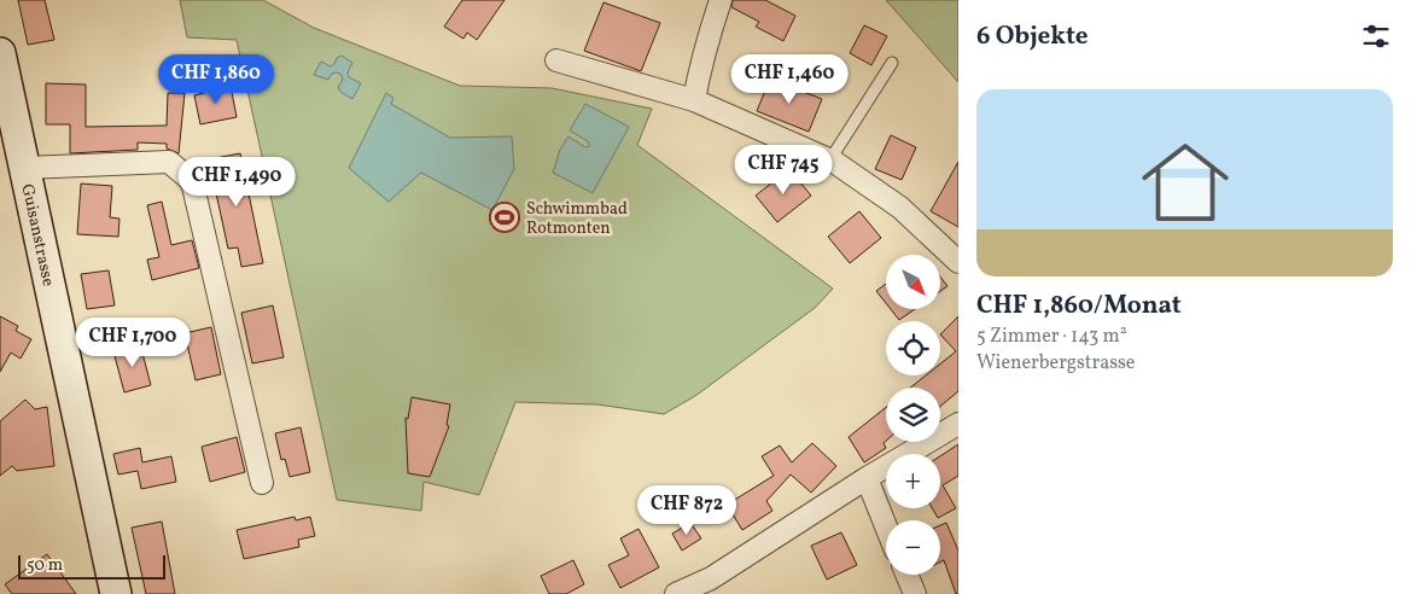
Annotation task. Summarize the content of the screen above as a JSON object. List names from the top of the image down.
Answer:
{
  "streets": {
    "street": ["Guisanstrasse"]
  },
  "places": {
    "sports": ["Schwimmbad Rotmonten"]
  },
  "scale_bar": "50 m",
  "north": "bottom right",
  "page": {
    "heading": "6 Objekte",
    "price": [
      "CHF 1,860",
      "CHF 1,460",
      "CHF 745",
      "CHF 1,490",
      "CHF 1,700",
      "CHF 872"
    ],
    "list": [
      {
        "name": "CHF 1,860/Monat",
        "note": "5 Zimmer · 143 m² · Wienerbergstrasse"
      }
    ],
    "map_buttons": ["+", "−"],
    "scale": "50 m"
  }
}
